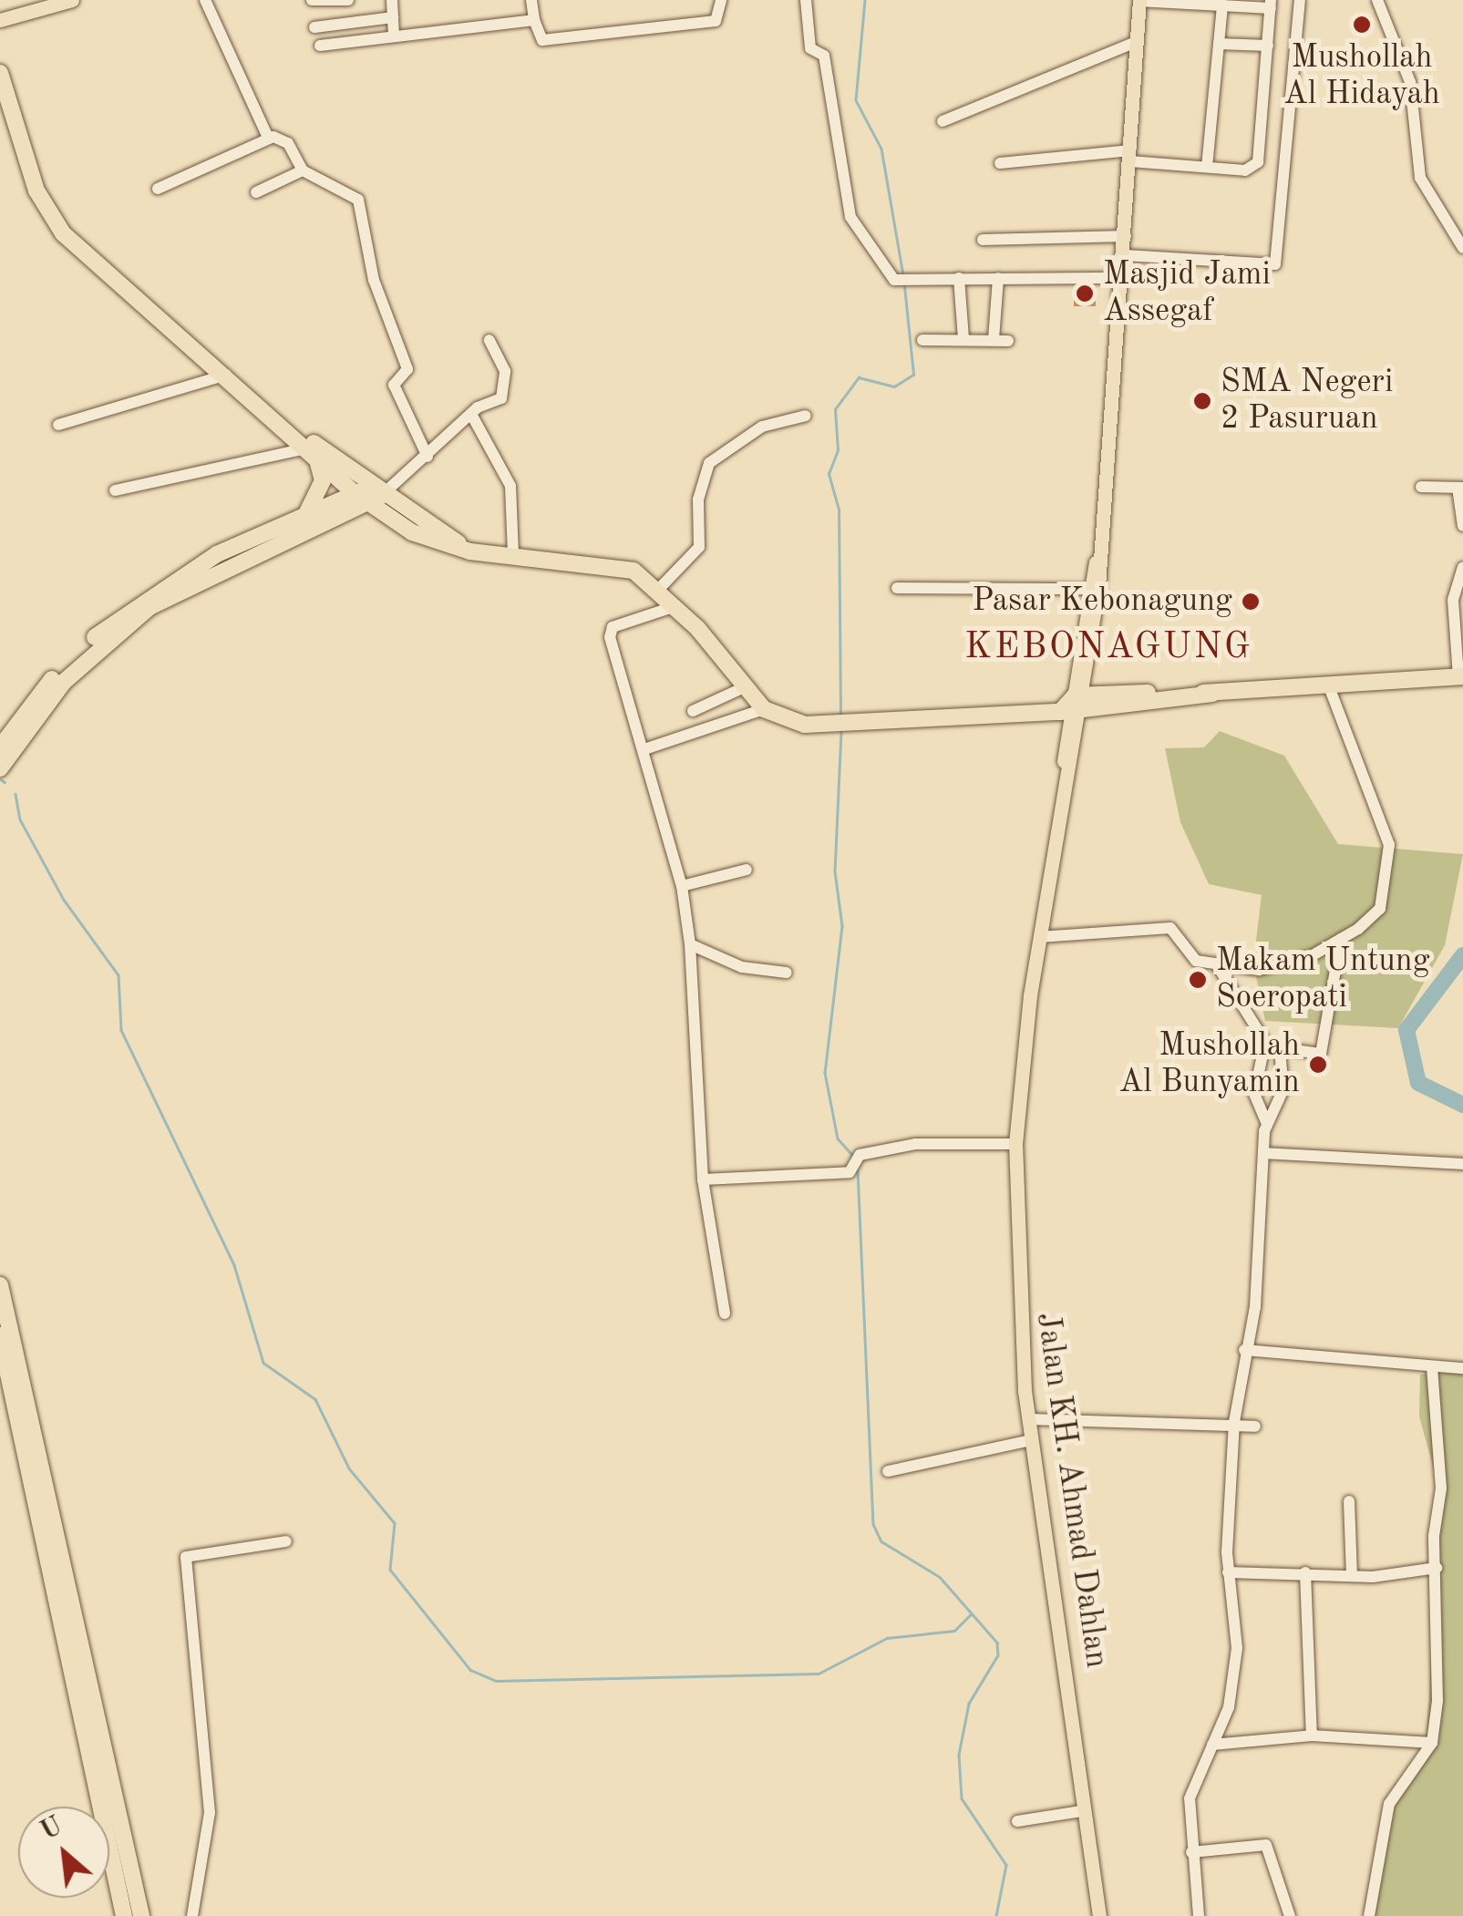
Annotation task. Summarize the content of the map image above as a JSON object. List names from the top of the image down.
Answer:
{
  "streets": {
    "main road": ["Jalan KH. Ahmad Dahlan"]
  },
  "districts": ["KEBONAGUNG"],
  "places": [
    "Mushollah Al Hidayah",
    "Masjid Jami Assegaf",
    "SMA Negeri 2 Pasuruan",
    "Pasar Kebonagung",
    "Makam Untung Soeropati",
    "Mushollah Al Bunyamin"
  ],
  "north": "top left"
}
